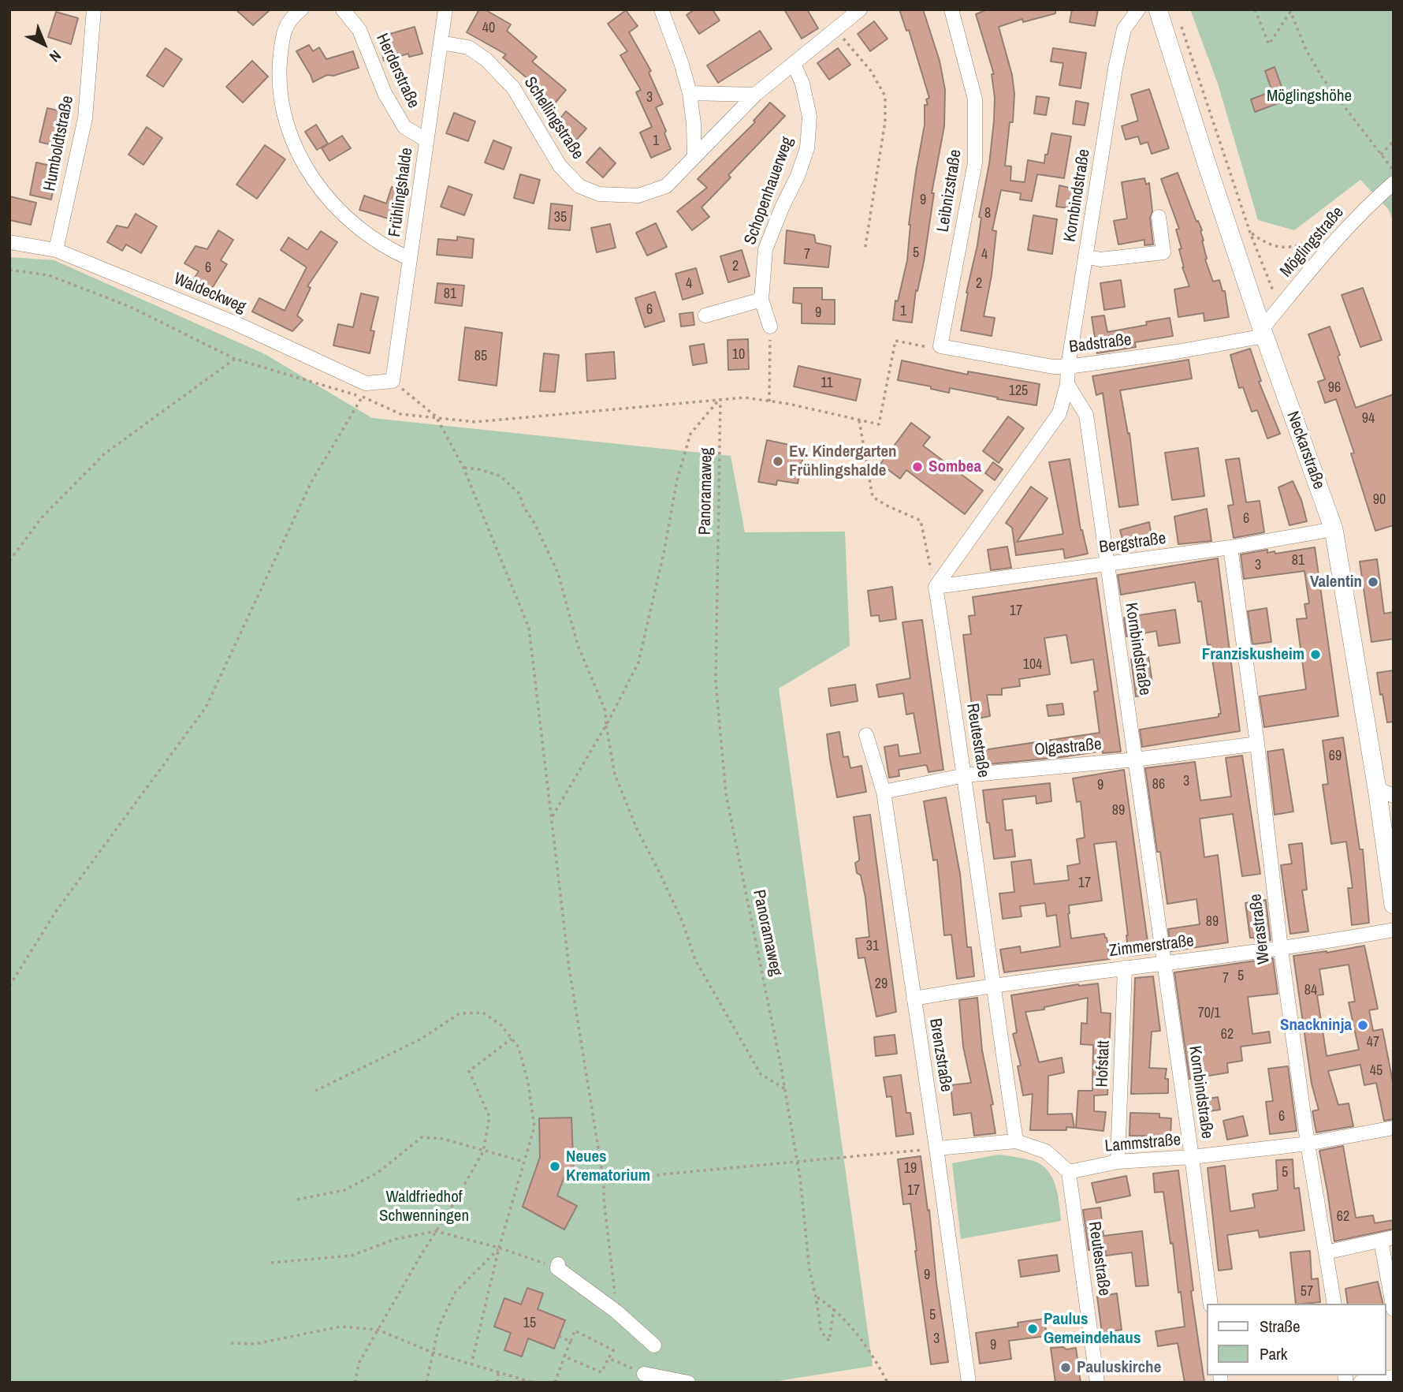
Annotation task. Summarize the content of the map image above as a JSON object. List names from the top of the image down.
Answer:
{
  "streets": {
    "main road": ["Neckarstraße"],
    "street": [
      "Herderstraße",
      "Schellingstraße",
      "Humboldtstraße",
      "Schopenhauerweg",
      "Leibnizstraße",
      "Frühlingshalde",
      "Kornbindstraße",
      "Möglingstraße",
      "Waldeckweg",
      "Badstraße",
      "Bergstraße",
      "Reutestraße",
      "Olgastraße",
      "Werastraße",
      "Zimmerstraße",
      "Brenzstraße",
      "Hofstatt",
      "Lammstraße"
    ],
    "path": ["Panoramaweg"]
  },
  "crossings": [
    ["Herderstraße", "Frühlingshalde"],
    ["Schellingstraße", "Schopenhauerweg"],
    ["Schellingstraße", "Frühlingshalde"],
    ["Humboldtstraße", "Waldeckweg"],
    ["Leibnizstraße", "Badstraße"],
    ["Frühlingshalde", "Waldeckweg"],
    ["Kornbindstraße", "Badstraße"],
    ["Kornbindstraße", "Bergstraße"],
    ["Kornbindstraße", "Olgastraße"],
    ["Kornbindstraße", "Zimmerstraße"],
    ["Kornbindstraße", "Lammstraße"],
    ["Möglingstraße", "Badstraße"],
    ["Möglingstraße", "Neckarstraße"],
    ["Badstraße", "Neckarstraße"],
    ["Neckarstraße", "Bergstraße"],
    ["Bergstraße", "Reutestraße"],
    ["Bergstraße", "Werastraße"],
    ["Reutestraße", "Olgastraße"],
    ["Reutestraße", "Zimmerstraße"],
    ["Reutestraße", "Lammstraße"],
    ["Olgastraße", "Werastraße"],
    ["Olgastraße", "Brenzstraße"],
    ["Werastraße", "Zimmerstraße"],
    ["Werastraße", "Lammstraße"],
    ["Zimmerstraße", "Brenzstraße"],
    ["Zimmerstraße", "Hofstatt"],
    ["Hofstatt", "Lammstraße"]
  ],
  "parks": ["Möglingshöhe", "Waldfriedhof Schwenningen"],
  "places": [
    "Ev. Kindergarten Frühlingshalde",
    "Sombea",
    "Valentin",
    "Franziskusheim",
    "Snackninja",
    "Neues Krematorium",
    "Paulus Gemeindehaus",
    "Pauluskirche"
  ],
  "house_numbers": [
    "40",
    "3",
    "1",
    "9",
    "8",
    "35",
    "5",
    "7",
    "4",
    "2",
    "6",
    "4",
    "2",
    "81",
    "6",
    "1",
    "9",
    "10",
    "85",
    "11",
    "96",
    "125",
    "94",
    "90",
    "6",
    "81",
    "3",
    "17",
    "104",
    "69",
    "3",
    "86",
    "9",
    "89",
    "17",
    "89",
    "31",
    "5",
    "7",
    "29",
    "84",
    "70/1",
    "62",
    "47",
    "45",
    "6",
    "19",
    "5",
    "17",
    "62",
    "9",
    "57",
    "5",
    "15",
    "3",
    "9"
  ],
  "legend": ["Straße", "Park"],
  "north": "bottom right"
}
